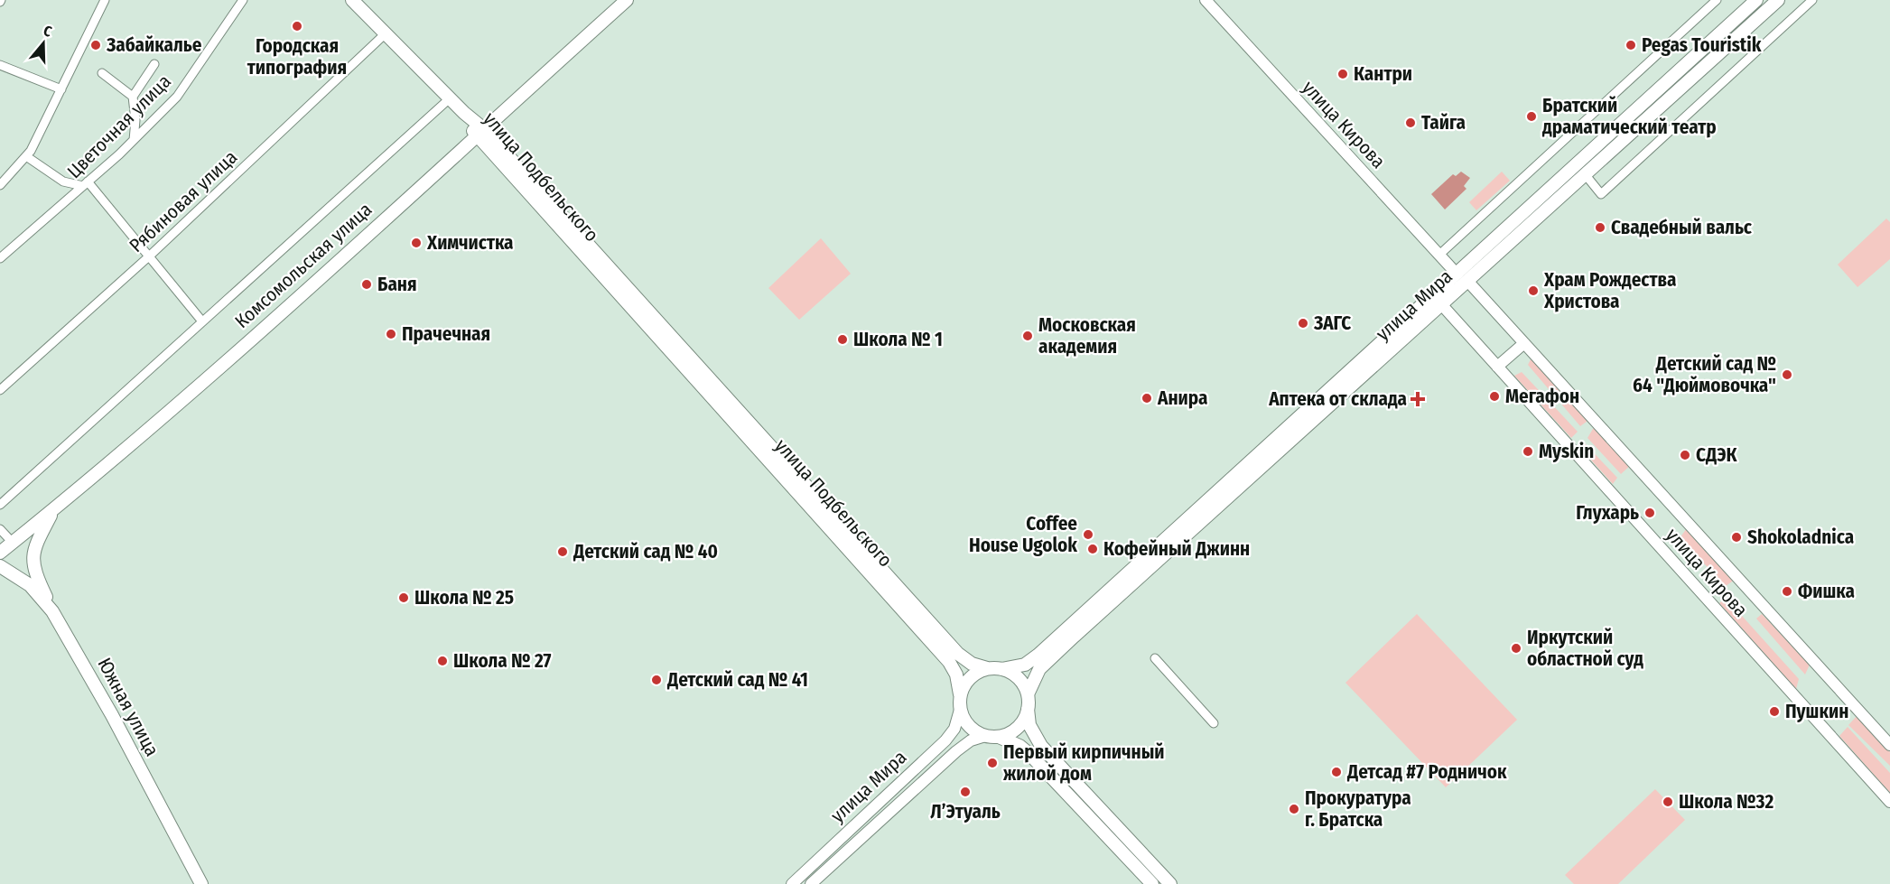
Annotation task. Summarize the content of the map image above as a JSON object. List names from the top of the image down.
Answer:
{
  "streets": {
    "main road": [
      "улица Подбельского",
      "Комсомольская улица",
      "улица Мира",
      "Южная улица"
    ],
    "street": ["улица Кирова", "Цветочная улица", "Рябиновая улица"]
  },
  "crossings": [
    ["улица Кирова", "улица Мира"],
    ["улица Подбельского", "Рябиновая улица"],
    ["улица Подбельского", "Комсомольская улица"],
    ["улица Подбельского", "улица Мира"]
  ],
  "places": {
    "other": [
      "Городская типография",
      "Забайкалье",
      "Pegas Touristik",
      "Кантри",
      "Братский драматический театр",
      "Тайга",
      "Свадебный вальс",
      "Химчистка",
      "Баня",
      "Храм Рождества Христова",
      "ЗАГС",
      "Прачечная",
      "Московская академия",
      "Школа № 1",
      "Детский сад № 64 \"Дюймовочка\"",
      "Мегафон",
      "Анира",
      "Myskin",
      "СДЭК",
      "Глухарь",
      "Coffee House Ugolok",
      "Shokoladnica",
      "Кофейный Джинн",
      "Детский сад № 40",
      "Фишка",
      "Школа № 25",
      "Иркутский областной суд",
      "Школа № 27",
      "Детский сад № 41",
      "Пушкин",
      "Первый кирпичный жилой дом",
      "Детсад #7 Родничок",
      "Л’Этуаль",
      "Школа №32",
      "Прокуратура г. Братска"
    ],
    "health": ["Аптека от склада"]
  },
  "north": "top"
}
